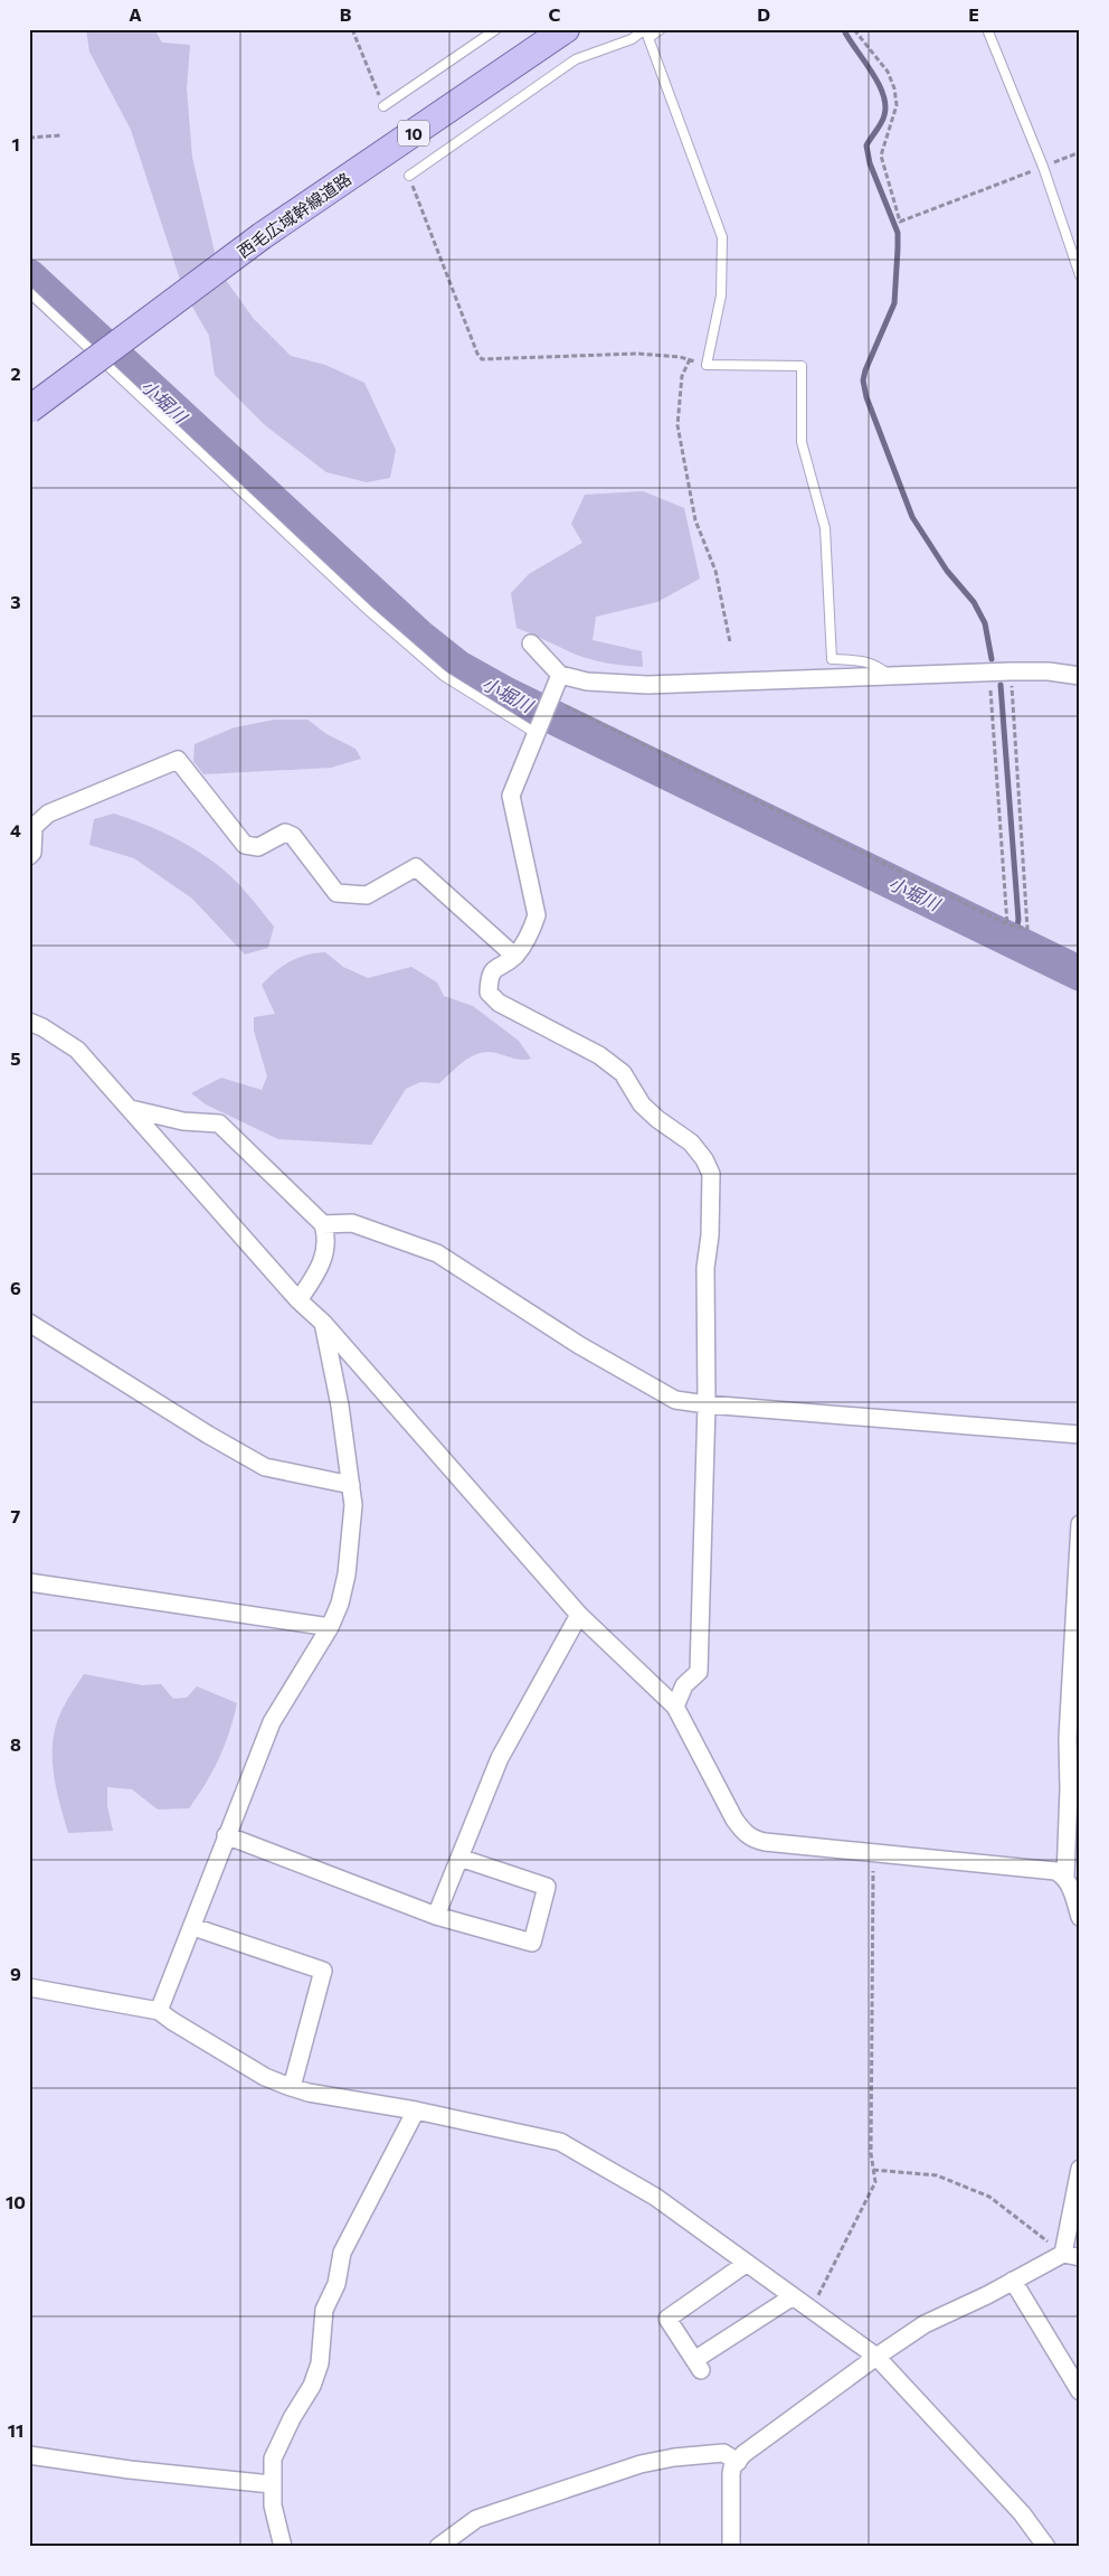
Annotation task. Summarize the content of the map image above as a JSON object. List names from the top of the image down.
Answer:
{
  "streets": {
    "main road": ["10", "西毛広域幹線道路"]
  },
  "water": ["小堀川"],
  "grid": {
    "columns": [
      "A",
      "B",
      "C",
      "D",
      "E"
    ],
    "rows": [
      "1",
      "2",
      "3",
      "4",
      "5",
      "6",
      "7",
      "8",
      "9",
      "10",
      "11"
    ]
  }
}
